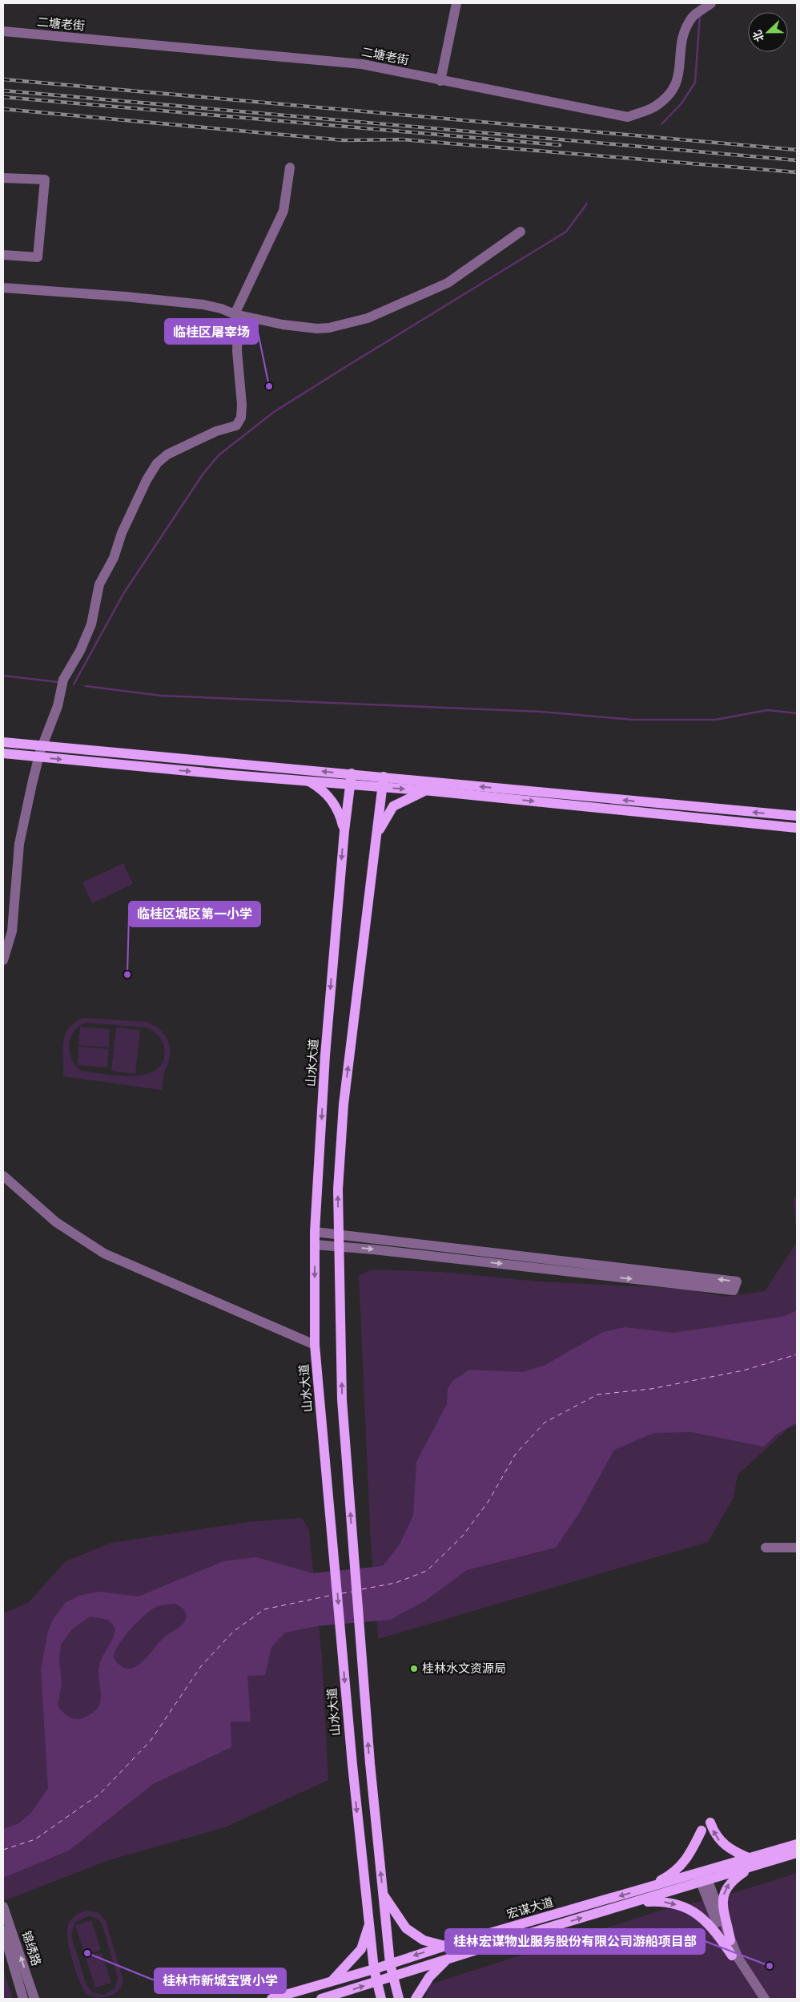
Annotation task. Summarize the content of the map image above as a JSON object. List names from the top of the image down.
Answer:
{
  "streets": {
    "main road": ["山水大道", "宏谋大道"],
    "street": ["二塘老街", "锦绣路"]
  },
  "crossings": [
    ["山水大道", "宏谋大道"]
  ],
  "places": [
    "临桂区屠宰场",
    "临桂区城区第一小学",
    "桂林水文资源局",
    "桂林市新城宝贤小学",
    "桂林宏谋物业服务股份有限公司游船项目部"
  ],
  "north": "left"
}
